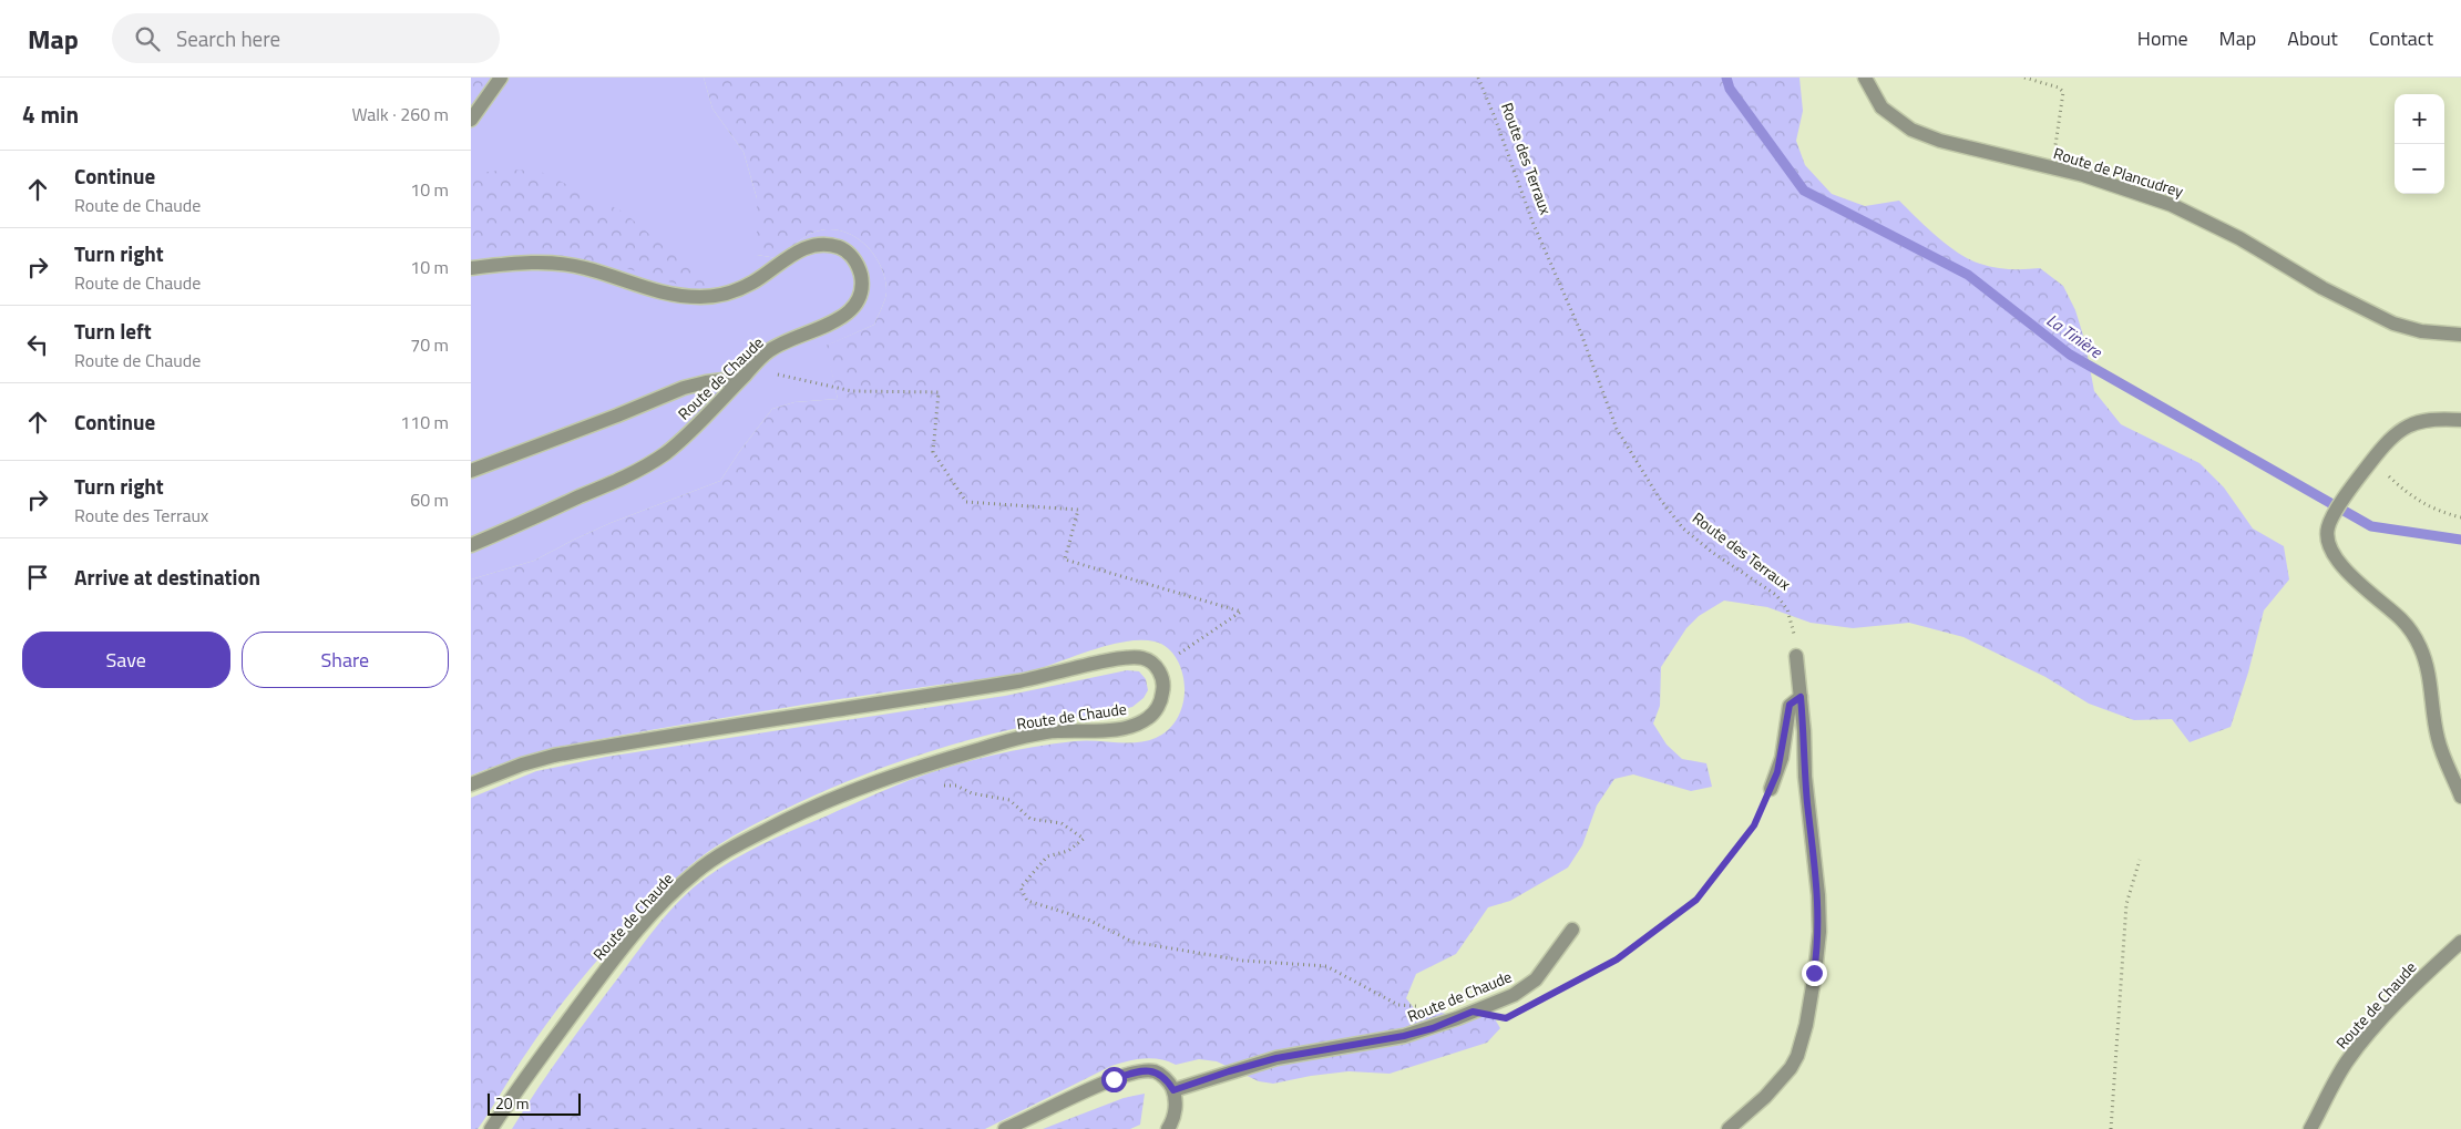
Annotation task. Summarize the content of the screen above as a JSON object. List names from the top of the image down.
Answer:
{
  "streets": {
    "street": ["Route de Plancudrey", "Route de Chaude"],
    "path": ["Route des Terraux"]
  },
  "water": ["La Tinière"],
  "scale_bar": "20 m",
  "page": {
    "header": "Map",
    "search": "Search here",
    "nav": [
      "Home",
      "Map",
      "About",
      "Contact"
    ],
    "heading": ["4 min", "Walk · 260 m"],
    "map_buttons": ["+", "−"],
    "list": [
      ["Continue", "Route de Chaude", "10 m"],
      ["Turn right", "Route de Chaude", "10 m"],
      ["Turn left", "Route de Chaude", "70 m"],
      ["Continue", "110 m"],
      ["Turn right", "Route des Terraux", "60 m"],
      "Arrive at destination"
    ],
    "buttons": ["Save", "Share"],
    "scale": "20 m"
  }
}
